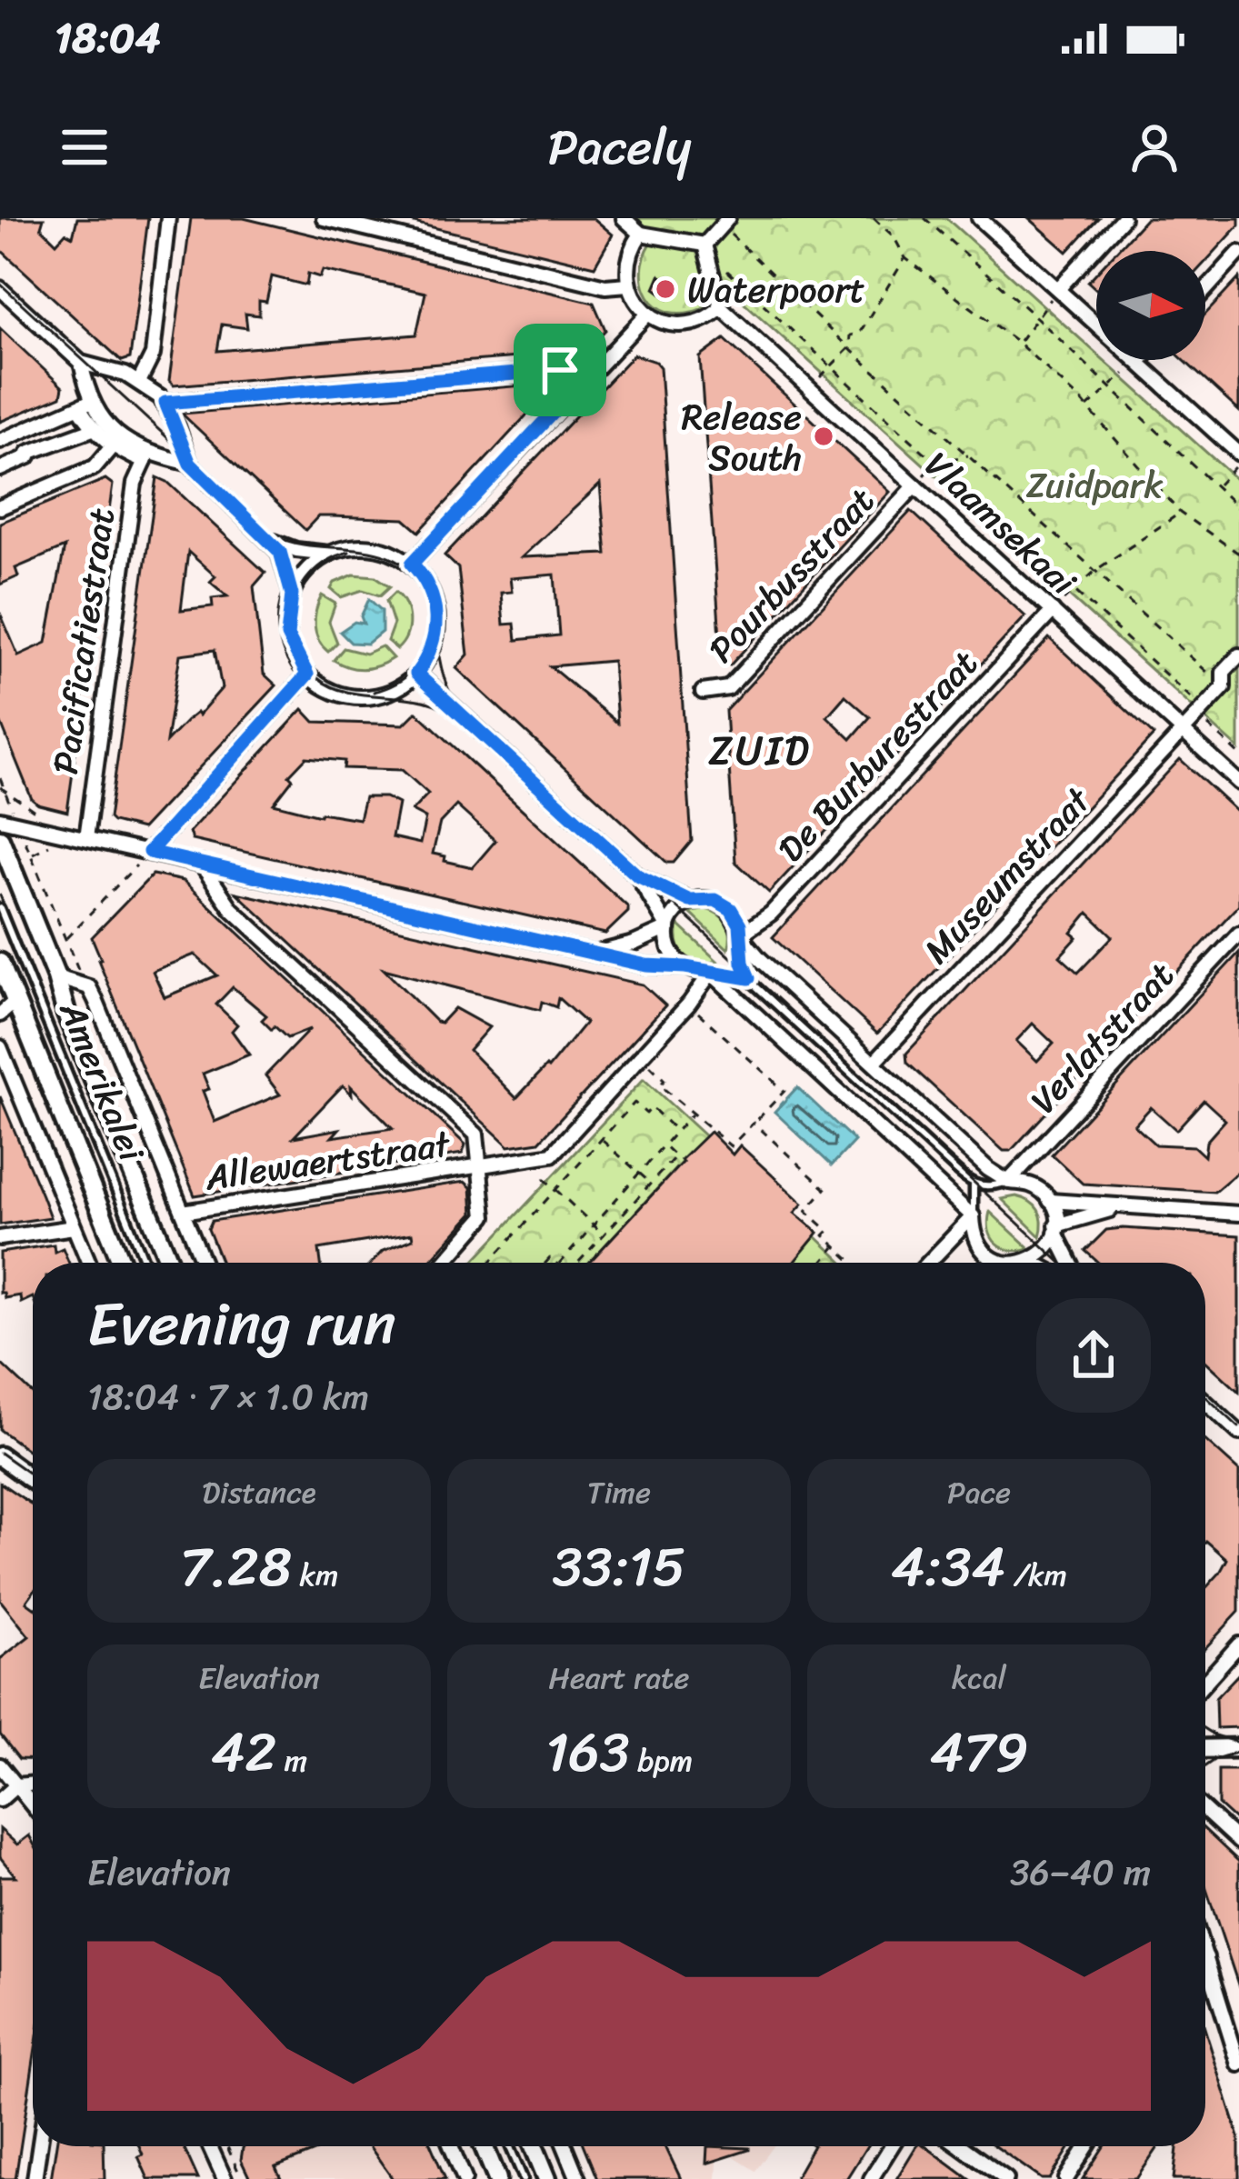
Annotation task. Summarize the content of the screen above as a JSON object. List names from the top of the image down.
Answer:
{
  "streets": {
    "main road": ["Amerikalei"],
    "street": [
      "Vlaamsekaai",
      "Pourbusstraat",
      "Pacificatiestraat",
      "De Burburestraat",
      "Museumstraat",
      "Verlatstraat",
      "Allewaertstraat"
    ]
  },
  "crossings": [
    ["Vlaamsekaai", "Pourbusstraat"],
    ["Vlaamsekaai", "De Burburestraat"],
    ["Vlaamsekaai", "Museumstraat"],
    ["Amerikalei", "Allewaertstraat"]
  ],
  "districts": ["ZUID"],
  "parks": ["Zuidpark"],
  "places": ["Waterpoort", "Release South"],
  "north": "right",
  "page": {
    "status": "18:04",
    "header": "Pacely",
    "heading": ["Evening run", "18:04 · 7 × 1.0 km"],
    "stats": [
      ["Distance", "7.28 km"],
      ["Time", "33:15"],
      ["Pace", "4:34 /km"],
      ["Elevation", "42 m"],
      ["Heart rate", "163 bpm"],
      ["kcal", "479"]
    ],
    "chart": ["Elevation", "36–40 m"]
  }
}
